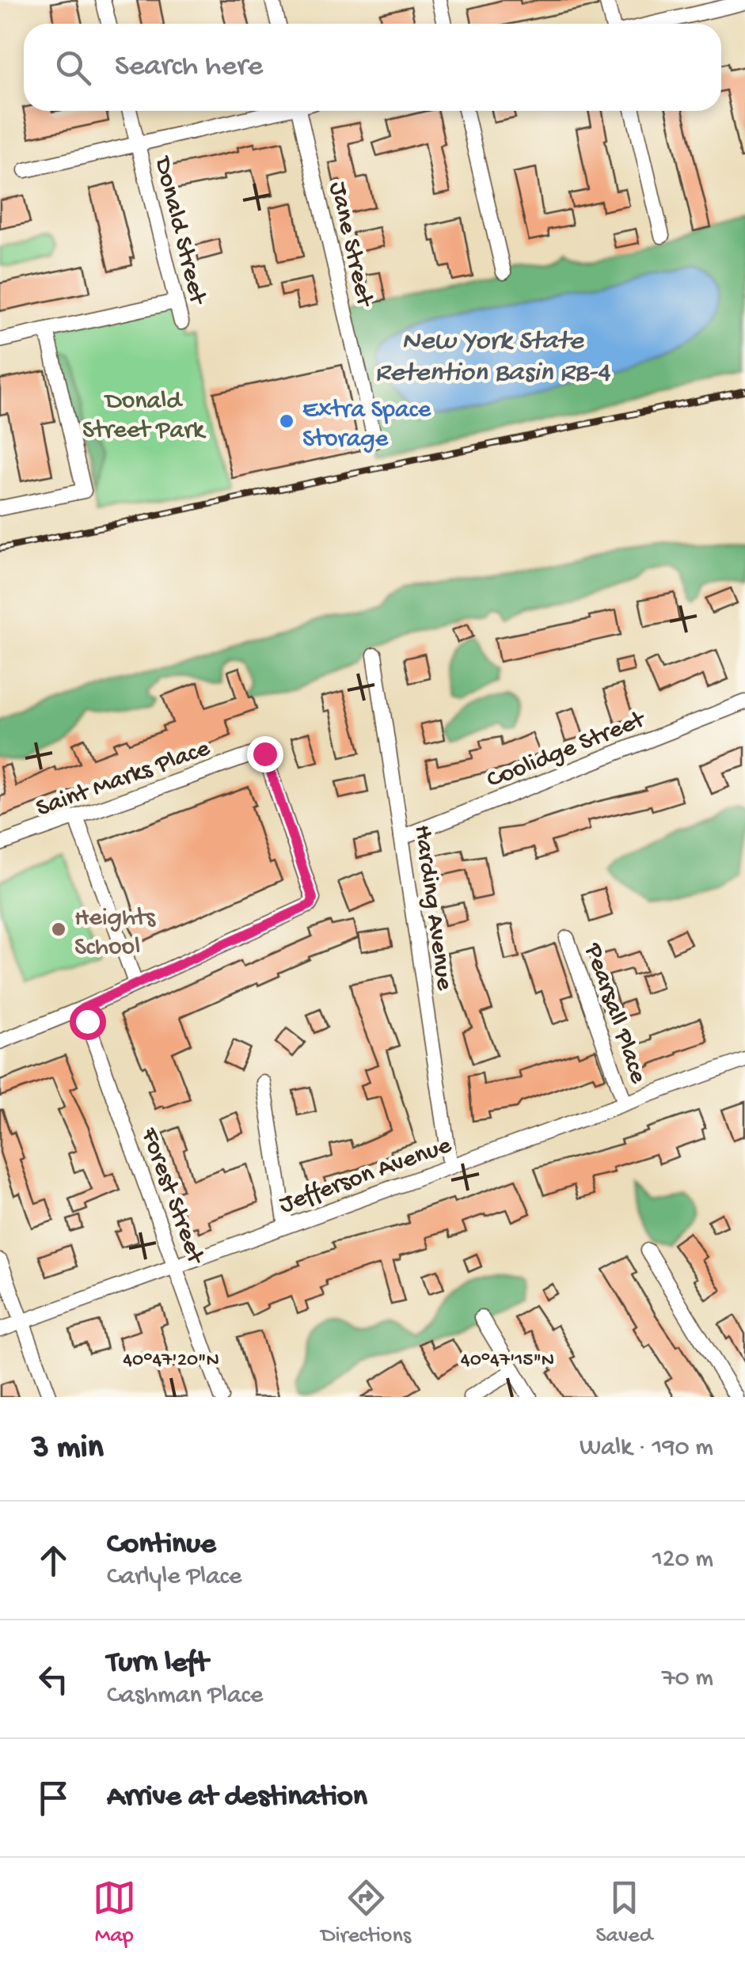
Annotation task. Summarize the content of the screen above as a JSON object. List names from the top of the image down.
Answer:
{
  "streets": {
    "street": [
      "Donald Street",
      "Jane Street",
      "Coolidge Street",
      "Saint Marks Place",
      "Harding Avenue",
      "Pearsall Place",
      "Jefferson Avenue",
      "Forest Street"
    ]
  },
  "crossings": [
    ["Coolidge Street", "Harding Avenue"],
    ["Harding Avenue", "Jefferson Avenue"],
    ["Pearsall Place", "Jefferson Avenue"],
    ["Jefferson Avenue", "Forest Street"]
  ],
  "water": ["New York State Retention Basin RB-4"],
  "parks": ["Donald Street Park"],
  "places": ["Extra Space Storage", "Heights School"],
  "page": {
    "search": "Search here",
    "heading": ["3 min", "Walk · 190 m"],
    "list": [
      ["Continue", "Carlyle Place", "120 m"],
      ["Turn left", "Cashman Place", "70 m"],
      "Arrive at destination"
    ],
    "nav": ["Map", "Directions", "Saved"]
  },
  "coordinates": ["40°47'20\"N", "40°47'15\"N"]
}
